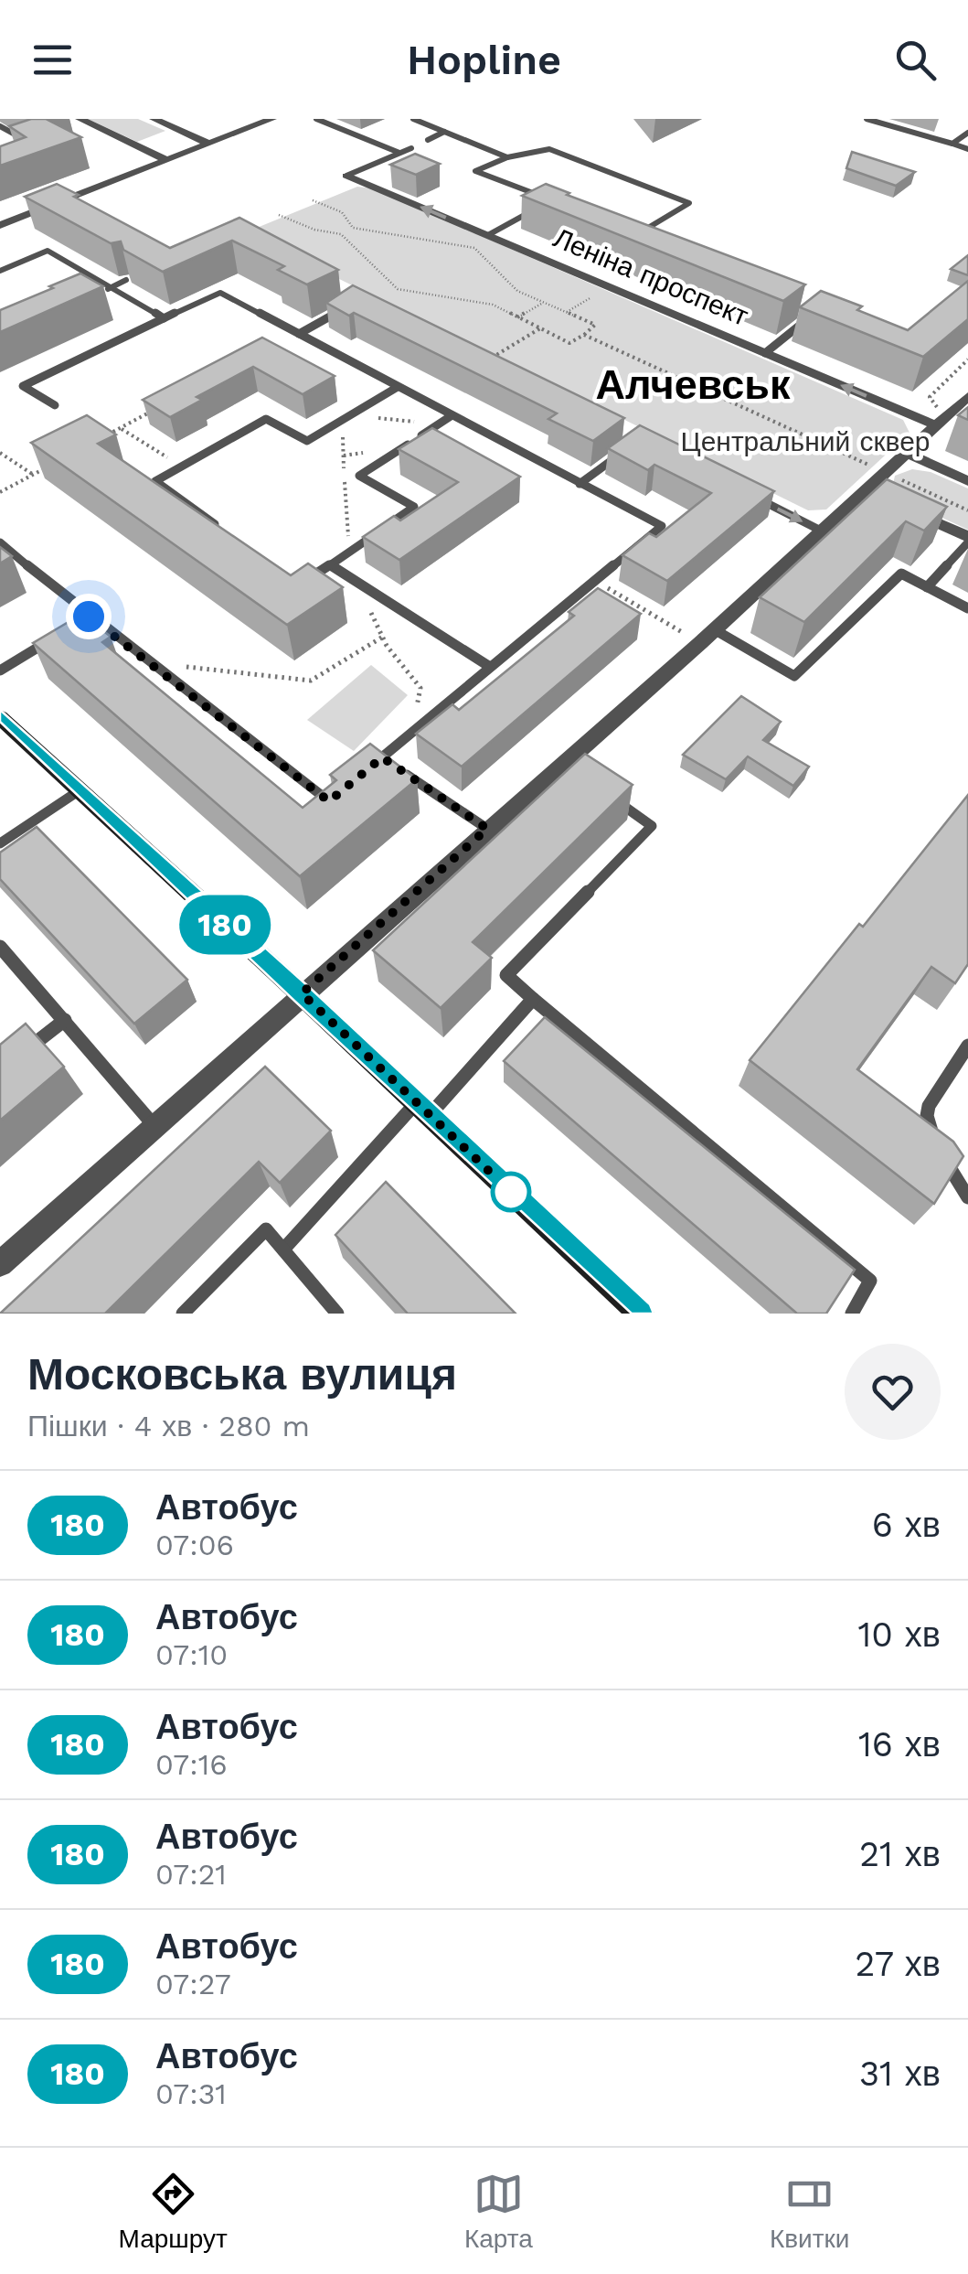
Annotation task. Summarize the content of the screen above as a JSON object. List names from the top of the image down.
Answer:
{
  "streets": {
    "street": ["Леніна проспект"]
  },
  "one_way": ["Леніна проспект"],
  "districts": ["Алчевськ"],
  "parks": ["Центральний сквер"],
  "lines": ["bus line 180"],
  "page": {
    "header": "Hopline",
    "on_map": "180",
    "heading": ["Московська вулиця", "Пішки · 4 хв · 280 m"],
    "list": [
      {
        "mark": "180",
        "name": "Автобус",
        "note": "07:06",
        "value": "6 хв"
      },
      {
        "mark": "180",
        "name": "Автобус",
        "note": "07:10",
        "value": "10 хв"
      },
      {
        "mark": "180",
        "name": "Автобус",
        "note": "07:16",
        "value": "16 хв"
      },
      {
        "mark": "180",
        "name": "Автобус",
        "note": "07:21",
        "value": "21 хв"
      },
      {
        "mark": "180",
        "name": "Автобус",
        "note": "07:27",
        "value": "27 хв"
      },
      {
        "mark": "180",
        "name": "Автобус",
        "note": "07:31",
        "value": "31 хв"
      }
    ],
    "tabs": ["Маршрут", "Карта", "Квитки"]
  }
}
